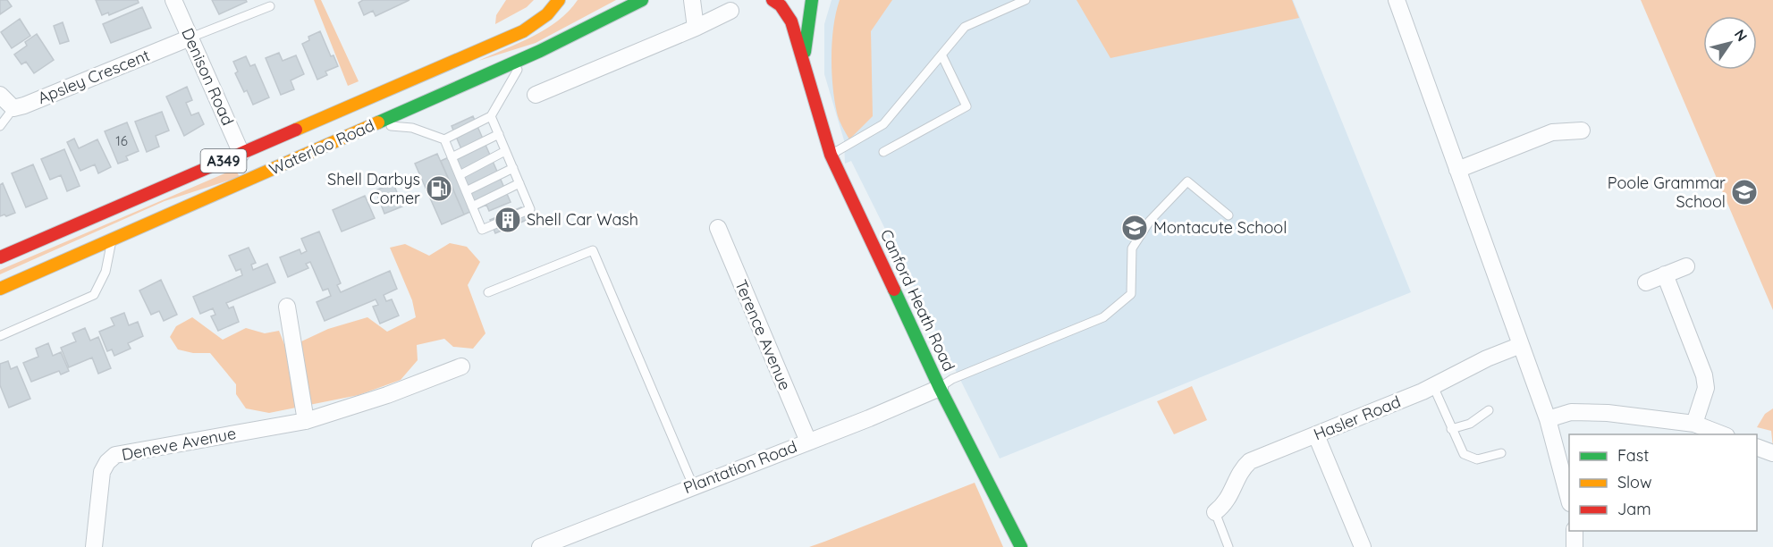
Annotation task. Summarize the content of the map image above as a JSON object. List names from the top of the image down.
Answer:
{
  "streets": {
    "main road": ["Waterloo Road", "A349", "Canford Heath Road"],
    "street": [
      "Apsley Crescent",
      "Denison Road",
      "Terence Avenue",
      "Hasler Road",
      "Deneve Avenue",
      "Plantation Road"
    ]
  },
  "crossings": [
    ["Apsley Crescent", "Denison Road"],
    ["Denison Road", "Waterloo Road"],
    ["Canford Heath Road", "Plantation Road"],
    ["Terence Avenue", "Plantation Road"]
  ],
  "places": {
    "fuel station": ["Shell Darbys Corner"],
    "school or university": ["Poole Grammar School", "Montacute School"],
    "building": ["Shell Car Wash"]
  },
  "house_numbers": ["16"],
  "legend": ["Fast", "Slow", "Jam"],
  "north": "top right"
}
